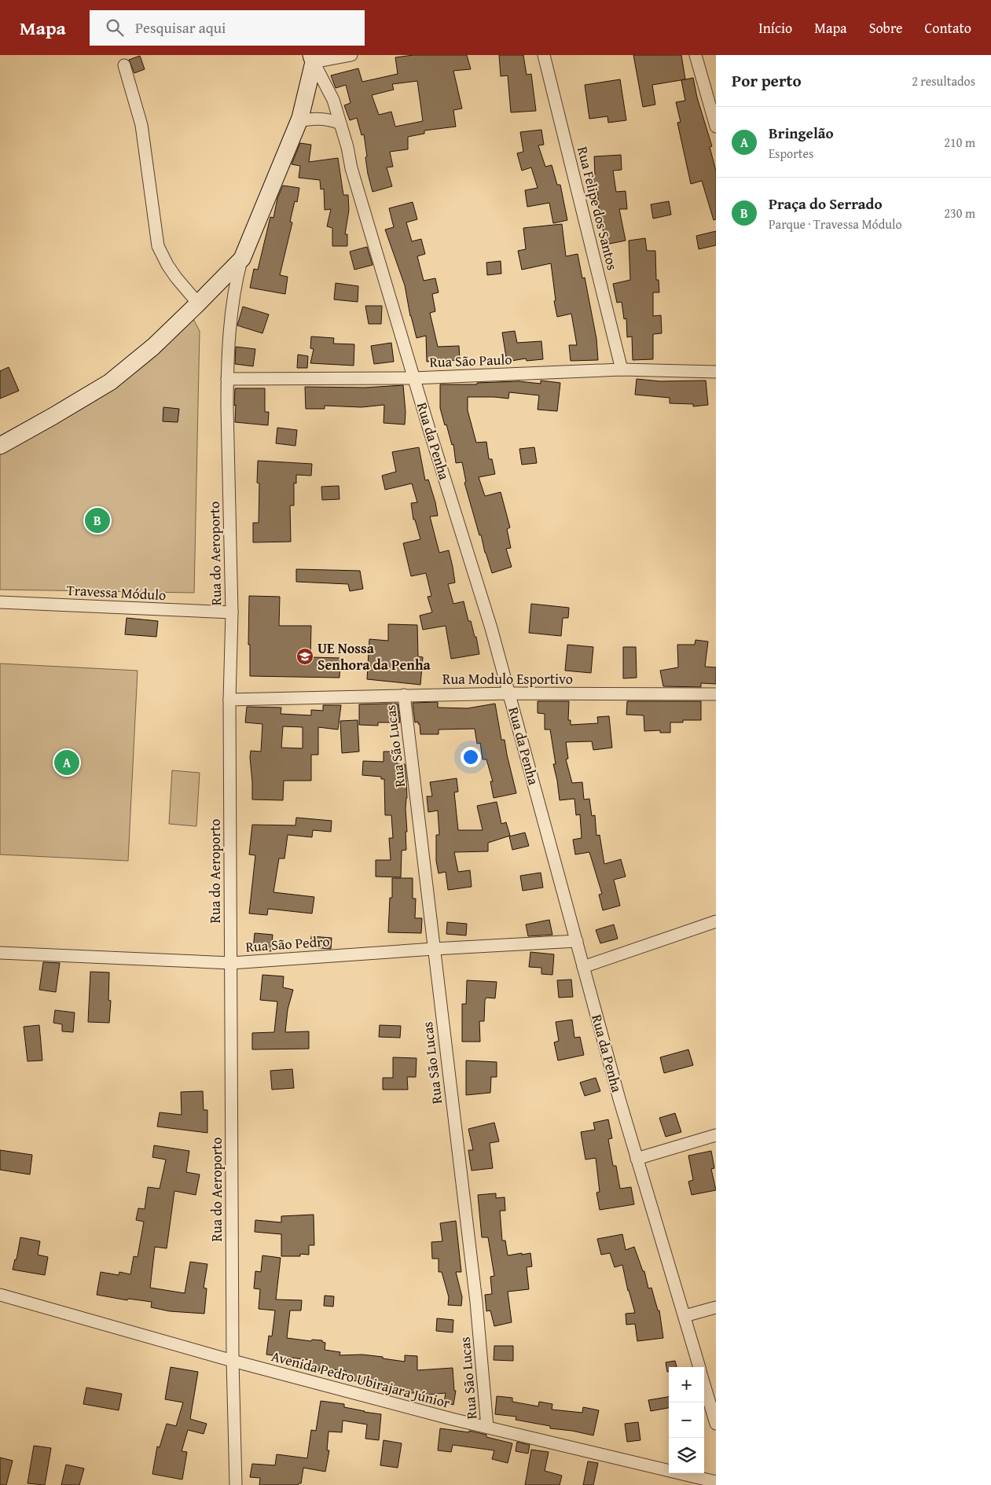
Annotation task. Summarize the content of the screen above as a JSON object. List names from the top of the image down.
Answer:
{
  "streets": {
    "street": [
      "Rua Felipe dos Santos",
      "Rua São Paulo",
      "Rua da Penha",
      "Rua do Aeroporto",
      "Travessa Módulo",
      "Rua Modulo Esportivo",
      "Rua São Lucas",
      "Rua São Pedro",
      "Avenida Pedro Ubirajara Júnior"
    ]
  },
  "crossings": [
    ["Rua Felipe dos Santos", "Rua São Paulo"],
    ["Rua São Paulo", "Rua da Penha"],
    ["Rua São Paulo", "Rua do Aeroporto"],
    ["Rua da Penha", "Rua Modulo Esportivo"],
    ["Rua da Penha", "Rua São Pedro"],
    ["Rua do Aeroporto", "Travessa Módulo"],
    ["Rua do Aeroporto", "Rua Modulo Esportivo"],
    ["Rua do Aeroporto", "Rua São Pedro"],
    ["Rua do Aeroporto", "Avenida Pedro Ubirajara Júnior"],
    ["Rua Modulo Esportivo", "Rua São Lucas"],
    ["Rua São Lucas", "Rua São Pedro"],
    ["Rua São Lucas", "Avenida Pedro Ubirajara Júnior"]
  ],
  "places": {
    "school or university": ["UE Nossa Senhora da Penha"]
  },
  "page": {
    "header": "Mapa",
    "search": "Pesquisar aqui",
    "nav": [
      "Início",
      "Mapa",
      "Sobre",
      "Contato"
    ],
    "heading": ["Por perto", "2 resultados"],
    "list": [
      {
        "mark": "A",
        "name": "Bringelão",
        "note": "Esportes",
        "value": "210 m"
      },
      {
        "mark": "B",
        "name": "Praça do Serrado",
        "note": "Parque · Travessa Módulo",
        "value": "230 m"
      }
    ],
    "pins": ["B", "A"],
    "map_buttons": ["+", "−"]
  }
}
